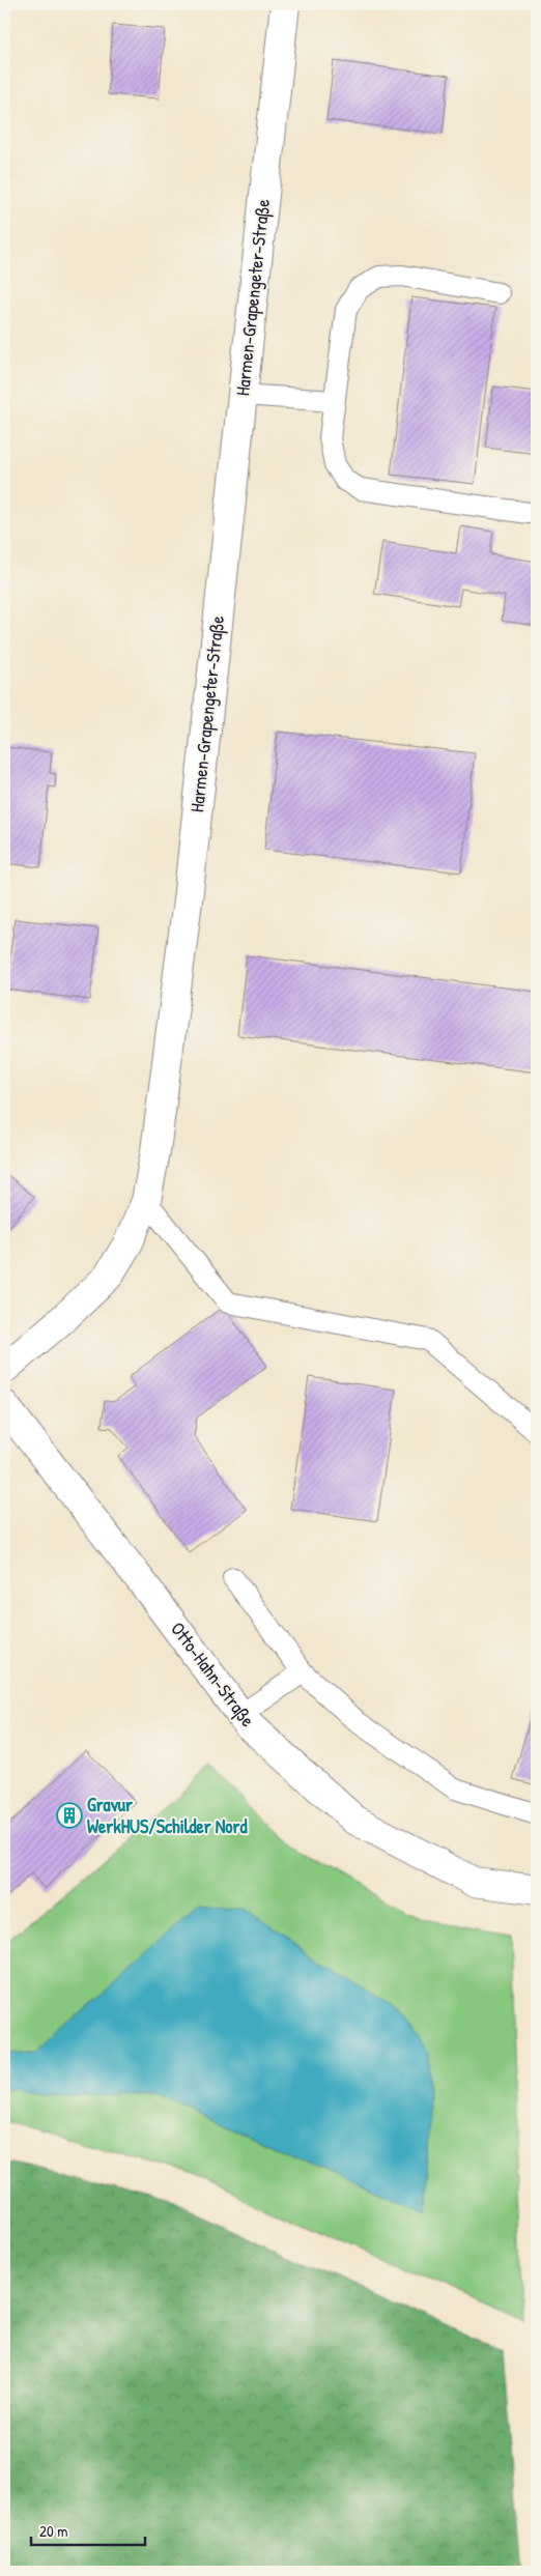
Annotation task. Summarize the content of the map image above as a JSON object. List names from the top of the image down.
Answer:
{
  "streets": {
    "street": ["Harmen-Grapengeter-Straße", "Otto-Hahn-Straße"]
  },
  "places": {
    "building": ["Gravur WerkHUS/Schilder Nord"]
  },
  "scale_bar": "20 m"
}
